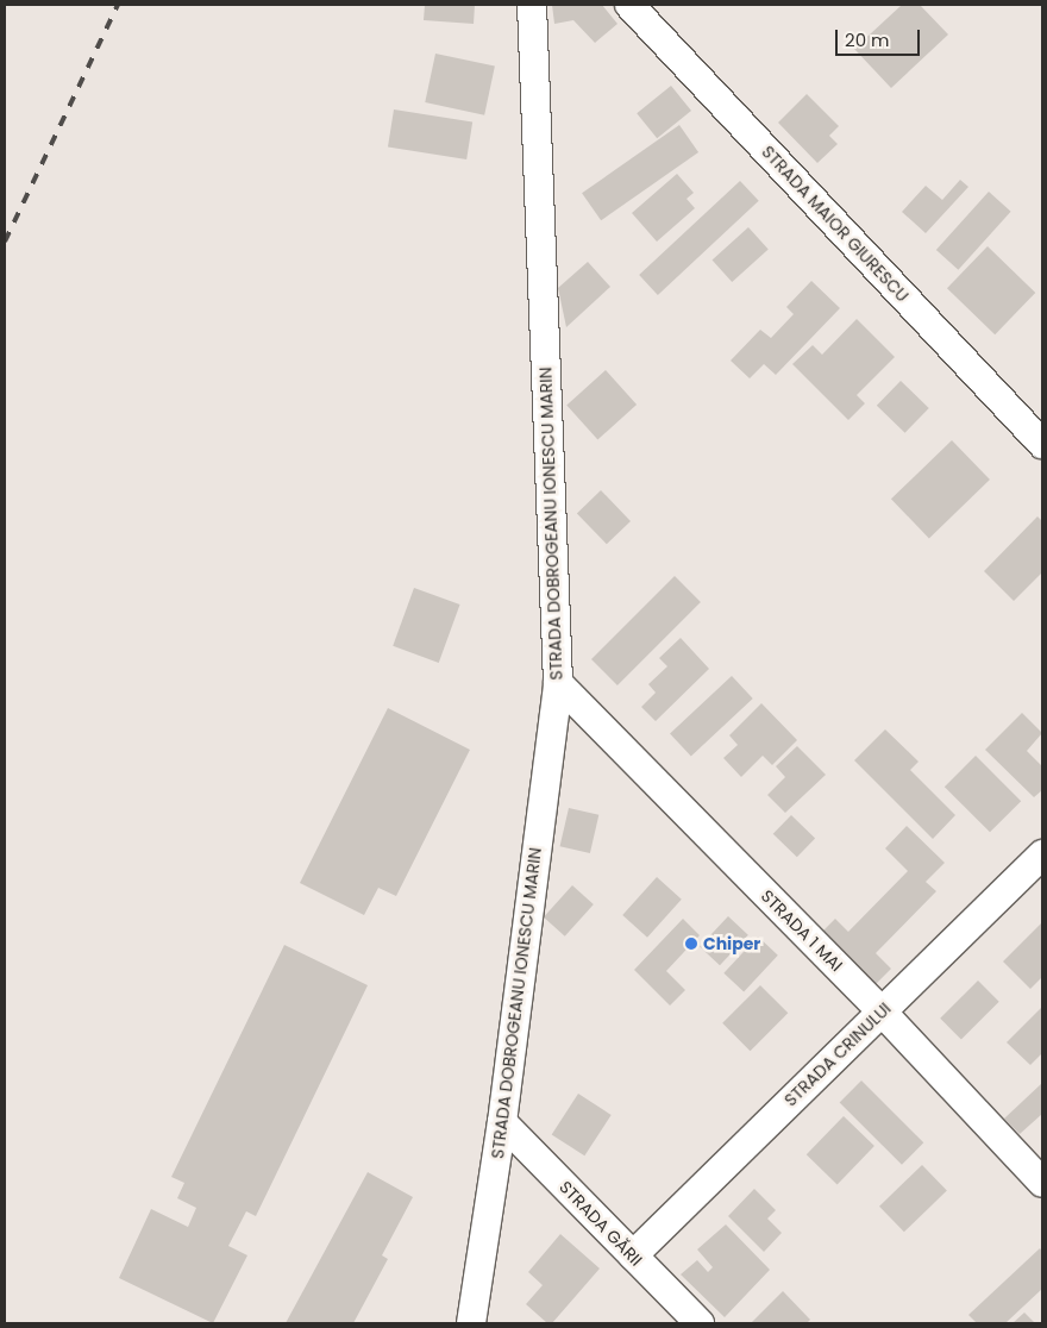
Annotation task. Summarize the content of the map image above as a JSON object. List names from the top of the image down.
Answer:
{
  "streets": {
    "street": [
      "STRADA MAIOR GIURESCU",
      "STRADA DOBROGEANU IONESCU MARIN",
      "STRADA 1 MAI",
      "STRADA CRINULUI",
      "STRADA GĂRII"
    ]
  },
  "crossings": [
    ["STRADA DOBROGEANU IONESCU MARIN", "STRADA 1 MAI"],
    ["STRADA DOBROGEANU IONESCU MARIN", "STRADA GĂRII"],
    ["STRADA 1 MAI", "STRADA CRINULUI"],
    ["STRADA CRINULUI", "STRADA GĂRII"]
  ],
  "places": ["Chiper"],
  "scale_bar": "20 m"
}
